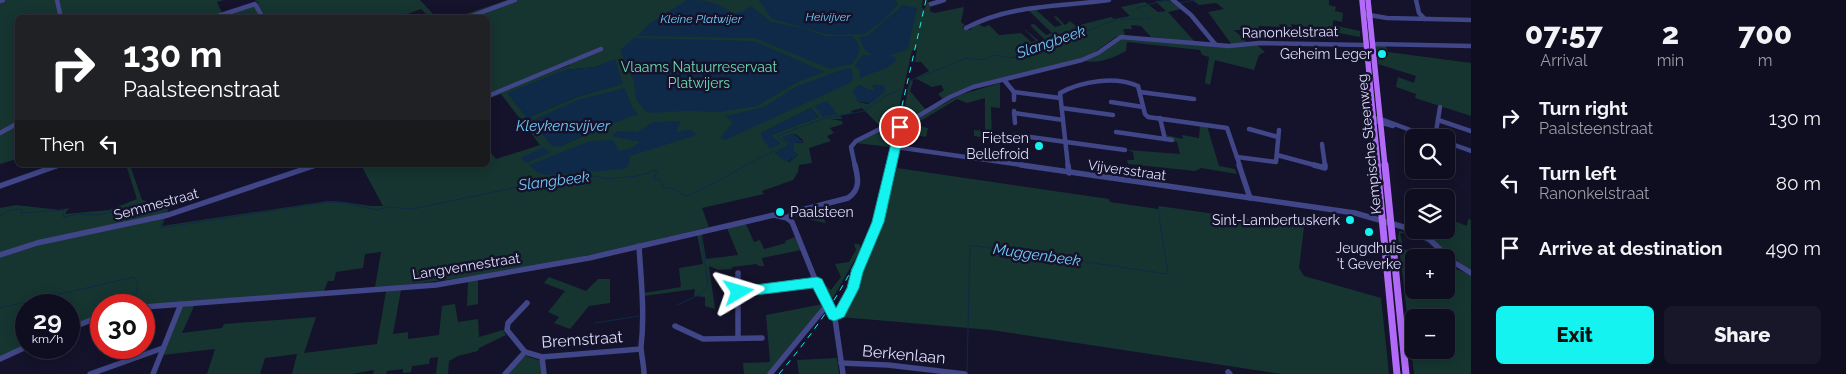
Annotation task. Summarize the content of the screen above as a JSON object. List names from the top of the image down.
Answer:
{
  "streets": {
    "main road": ["Kempische Steenweg"],
    "street": [
      "Ranonkelstraat",
      "Vijversstraat",
      "Semmestraat",
      "Langvennestraat",
      "Bremstraat",
      "Berkenlaan"
    ]
  },
  "crossings": [
    ["Ranonkelstraat", "Kempische Steenweg"],
    ["Ranonkelstraat", "Vijversstraat"],
    ["Kempische Steenweg", "Vijversstraat"],
    ["Langvennestraat", "Bremstraat"]
  ],
  "water": [
    "Heivijver",
    "Kleine Platwijer",
    "Slangbeek",
    "Kleykensvijver",
    "Muggenbeek"
  ],
  "parks": ["Vlaams Natuurreservaat Platwijers"],
  "places": [
    "Geheim Leger",
    "Fietsen Bellefroid",
    "Paalsteen",
    "Sint-Lambertuskerk",
    "Jeugdhuis 't Geverke"
  ],
  "page": {
    "eta": [
      "07:57",
      "Arrival",
      "2",
      "min",
      "700",
      "m"
    ],
    "turn": ["130 m", "Paalsteenstraat"],
    "list": [
      {
        "name": "Turn right",
        "note": "Paalsteenstraat",
        "value": "130 m"
      },
      {
        "name": "Turn left",
        "note": "Ranonkelstraat",
        "value": "80 m"
      },
      {
        "name": "Arrive at destination",
        "value": "490 m"
      }
    ],
    "then": "Then",
    "map_buttons": ["+", "−"],
    "speed": "29 km/h",
    "limit": "30",
    "buttons": ["Exit", "Share"]
  }
}
